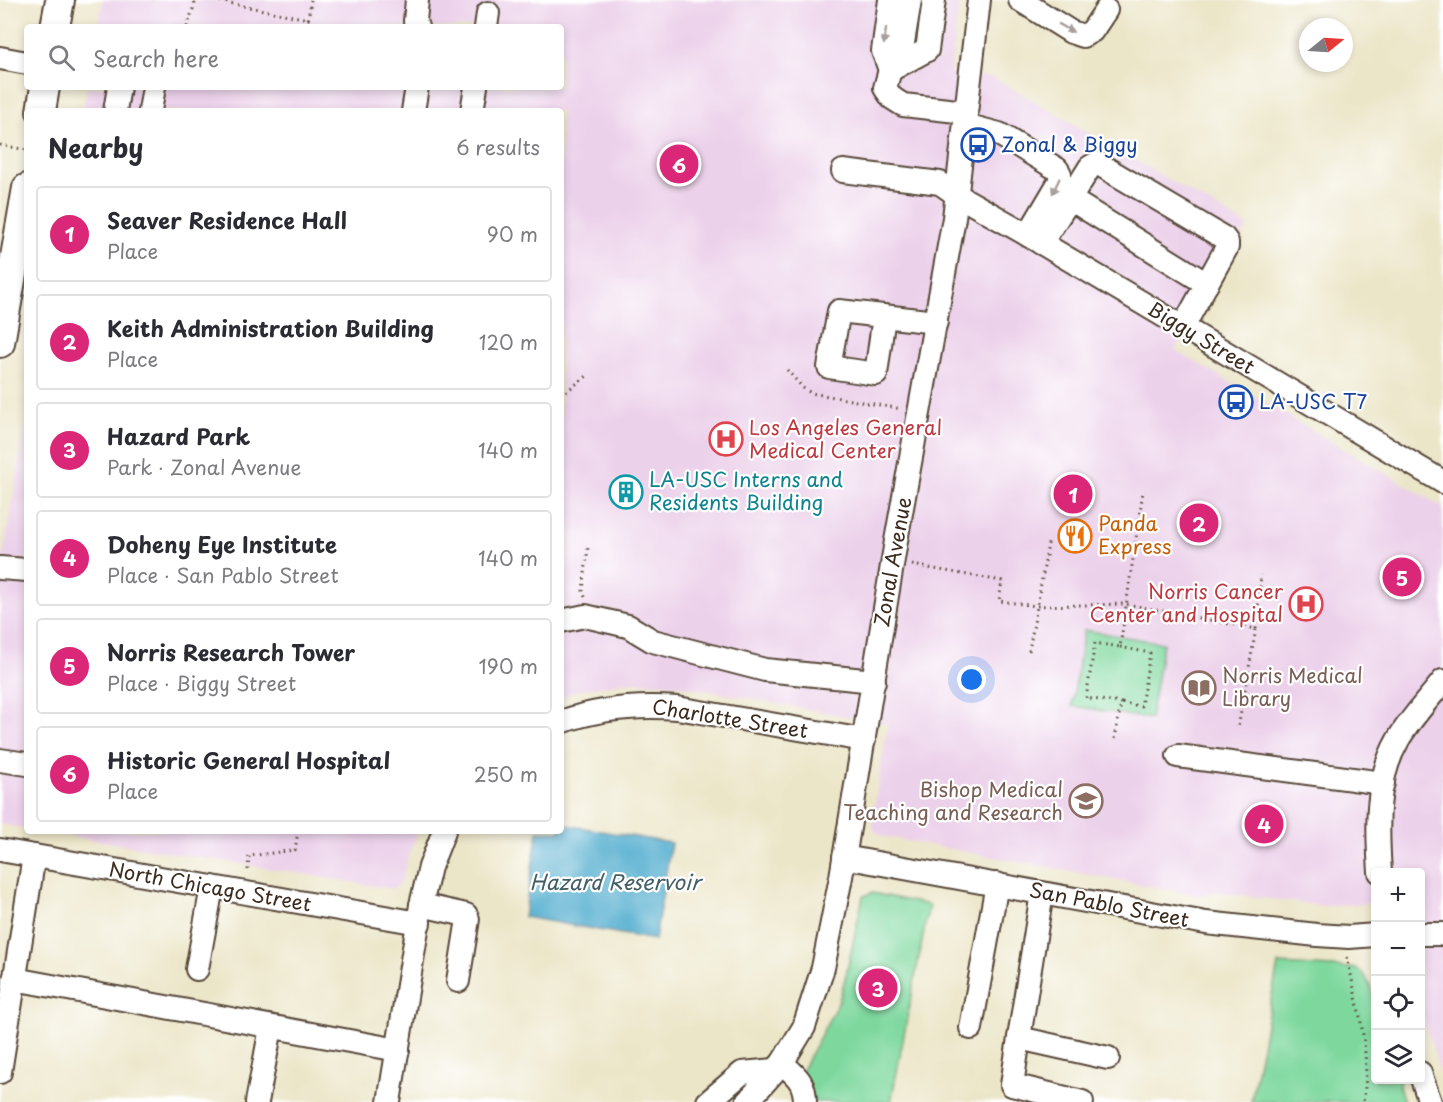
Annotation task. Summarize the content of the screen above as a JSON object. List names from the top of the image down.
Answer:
{
  "streets": {
    "street": [
      "Biggy Street",
      "Zonal Avenue",
      "Charlotte Street",
      "North Chicago Street",
      "San Pablo Street"
    ]
  },
  "crossings": [
    ["Biggy Street", "Zonal Avenue"],
    ["Zonal Avenue", "Charlotte Street"],
    ["Zonal Avenue", "San Pablo Street"]
  ],
  "water": ["Hazard Reservoir"],
  "places": {
    "bus stop": ["Zonal & Biggy", "LA-USC T7"],
    "hospital": ["Los Angeles General Medical Center", "Norris Cancer Center and Hospital"],
    "building": ["LA-USC Interns and Residents Building"],
    "restaurant": ["Panda Express"],
    "library": ["Norris Medical Library"],
    "school or university": ["Bishop Medical Teaching and Research"]
  },
  "north": "right",
  "page": {
    "search": "Search here",
    "heading": ["Nearby", "6 results"],
    "pins": [
      "6",
      "1",
      "2",
      "5",
      "4",
      "3"
    ],
    "list": [
      {
        "mark": "1",
        "name": "Seaver Residence Hall",
        "note": "Place",
        "value": "90 m"
      },
      {
        "mark": "2",
        "name": "Keith Administration Building",
        "note": "Place",
        "value": "120 m"
      },
      {
        "mark": "3",
        "name": "Hazard Park",
        "note": "Park · Zonal Avenue",
        "value": "140 m"
      },
      {
        "mark": "4",
        "name": "Doheny Eye Institute",
        "note": "Place · San Pablo Street",
        "value": "140 m"
      },
      {
        "mark": "5",
        "name": "Norris Research Tower",
        "note": "Place · Biggy Street",
        "value": "190 m"
      },
      {
        "mark": "6",
        "name": "Historic General Hospital",
        "note": "Place",
        "value": "250 m"
      }
    ],
    "map_buttons": ["+", "−"]
  }
}
